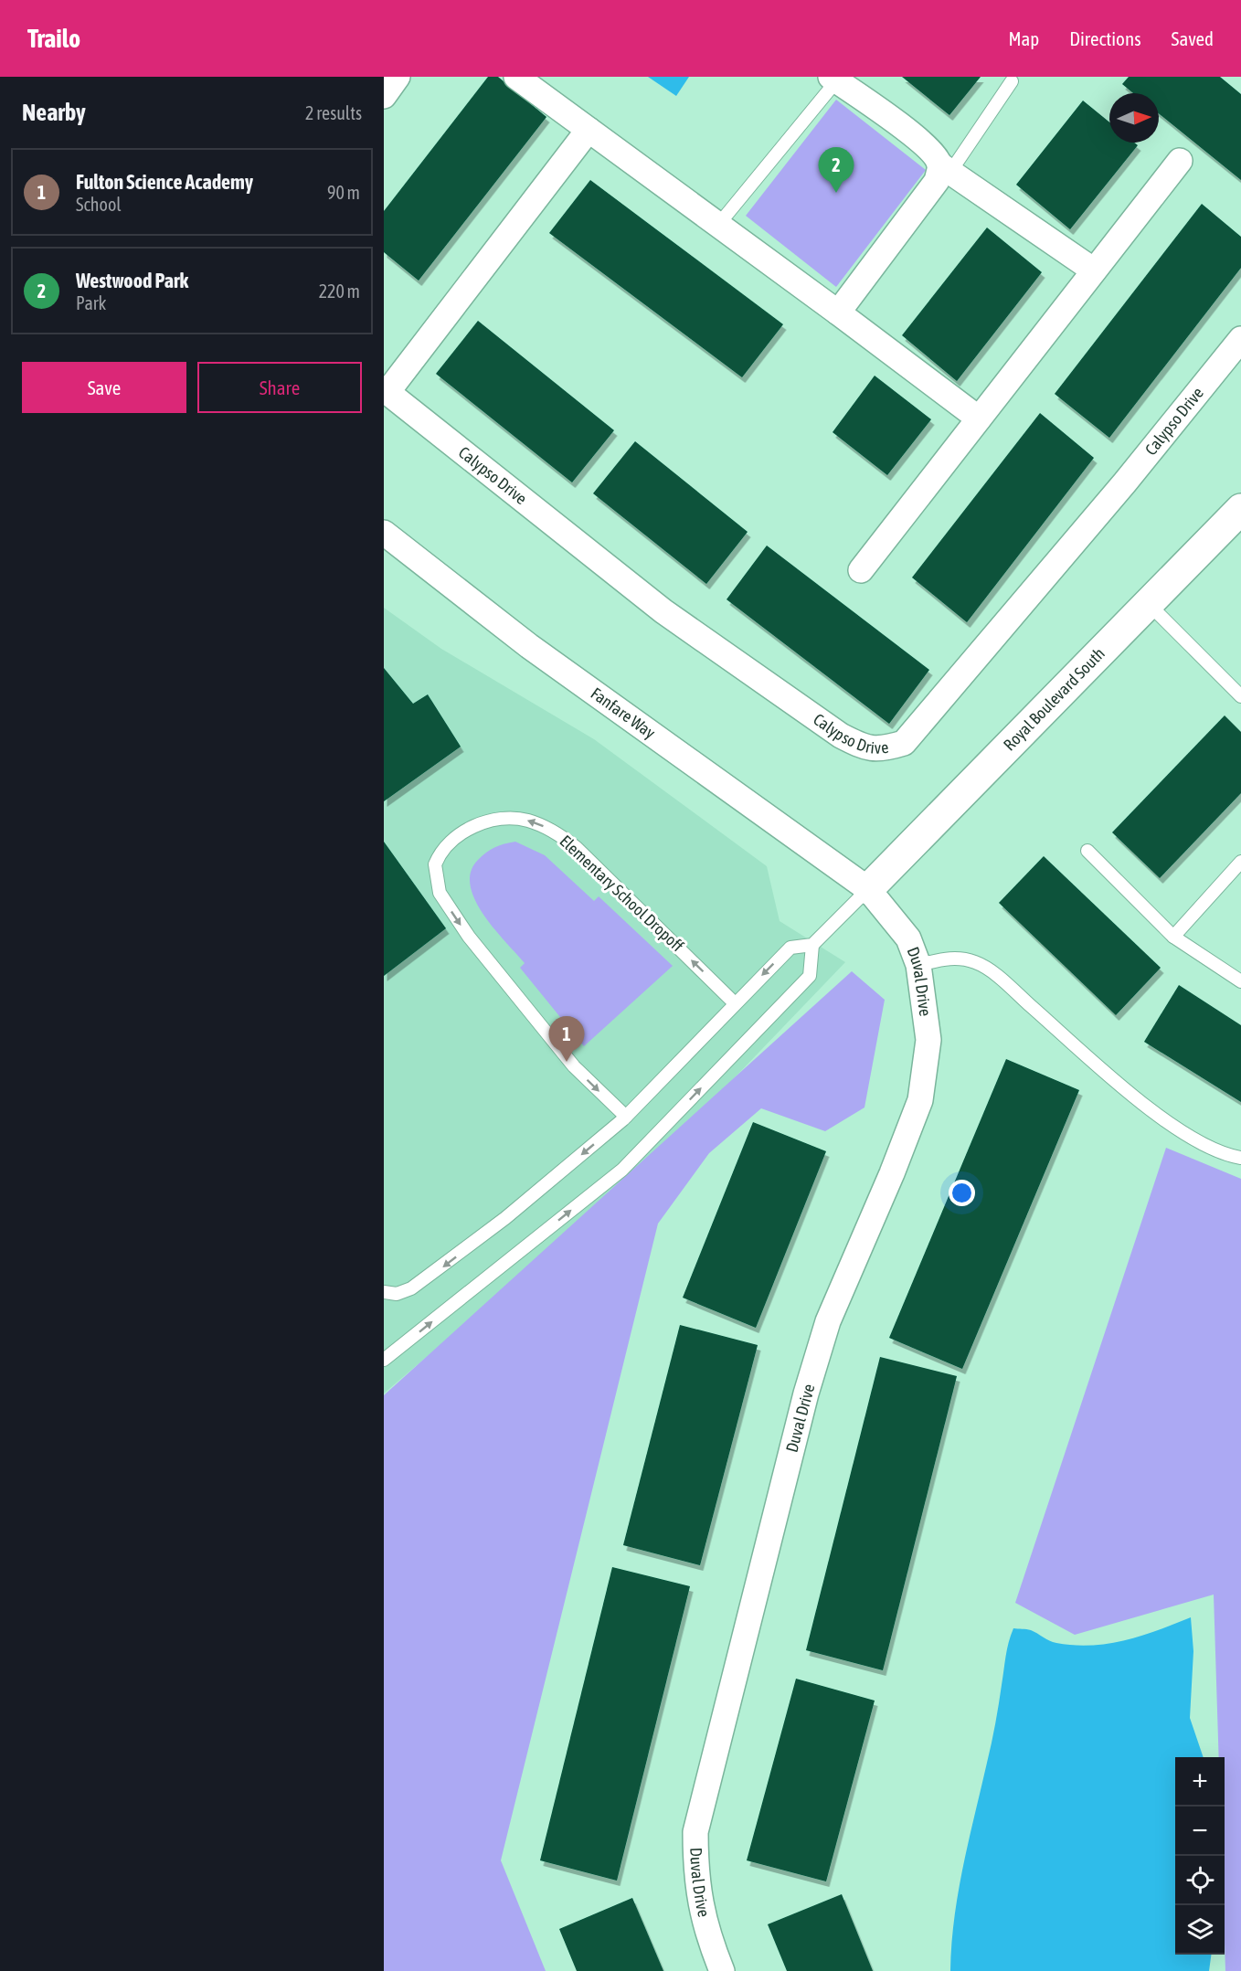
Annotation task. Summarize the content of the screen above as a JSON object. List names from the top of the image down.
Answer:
{
  "streets": {
    "street": [
      "Calypso Drive",
      "Royal Boulevard South",
      "Fanfare Way",
      "Duval Drive"
    ],
    "lane": ["Elementary School Dropoff"]
  },
  "crossings": [
    ["Royal Boulevard South", "Fanfare Way"],
    ["Royal Boulevard South", "Duval Drive"],
    ["Fanfare Way", "Duval Drive"]
  ],
  "north": "right",
  "page": {
    "header": "Trailo",
    "nav": ["Map", "Directions", "Saved"],
    "heading": ["Nearby", "2 results"],
    "pins": ["2", "1"],
    "list": [
      {
        "mark": "1",
        "name": "Fulton Science Academy",
        "note": "School",
        "value": "90 m"
      },
      {
        "mark": "2",
        "name": "Westwood Park",
        "note": "Park",
        "value": "220 m"
      }
    ],
    "buttons": ["Save", "Share"],
    "map_buttons": ["+", "−"]
  }
}
